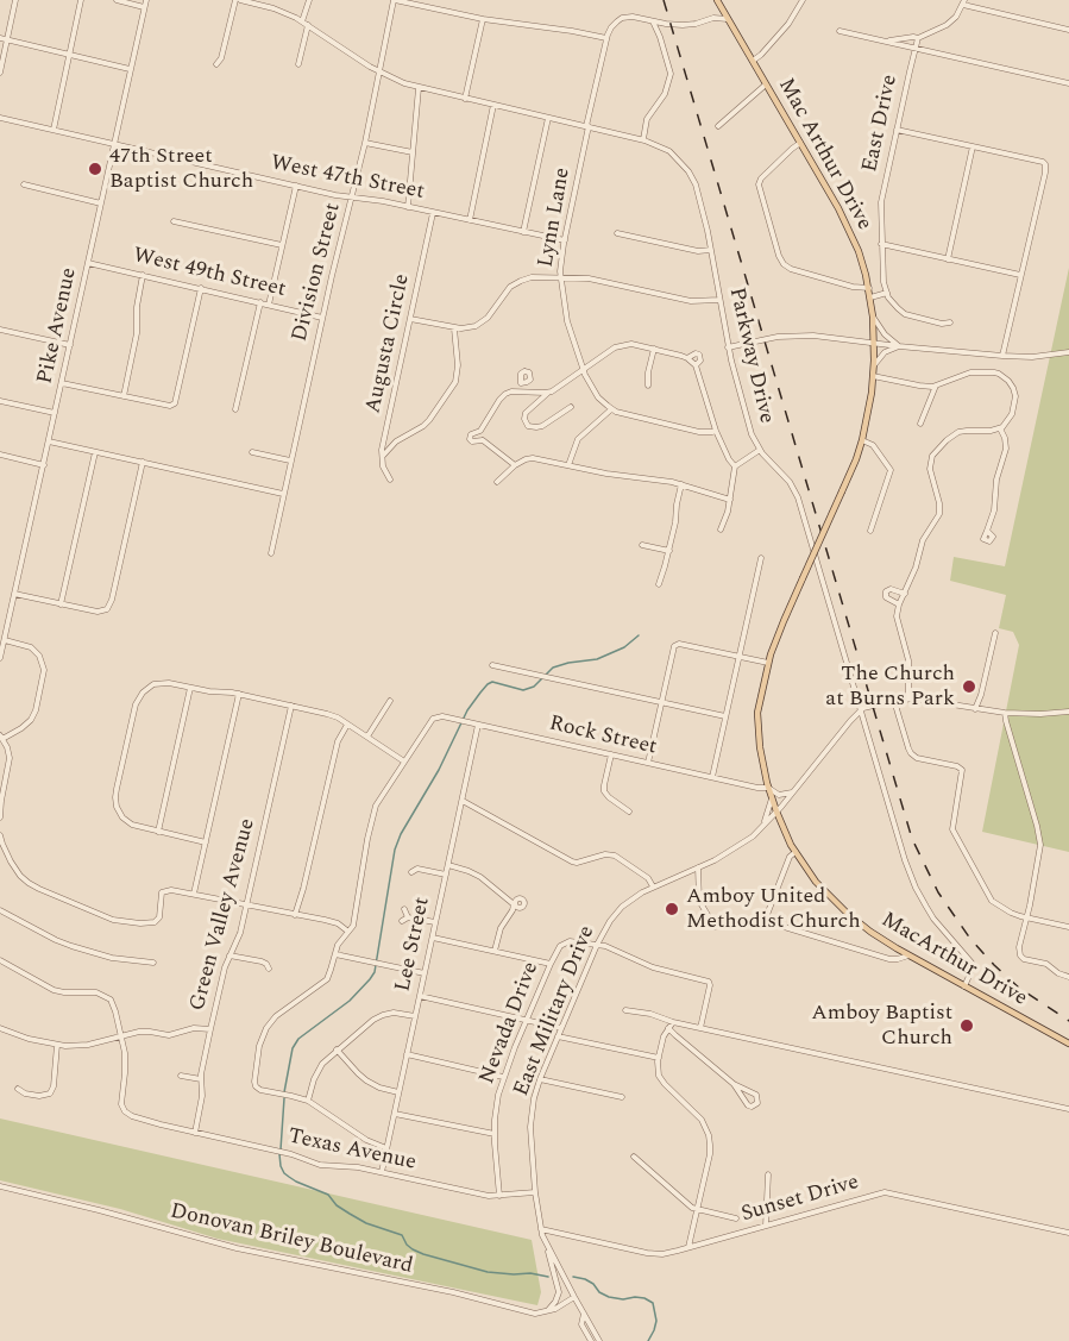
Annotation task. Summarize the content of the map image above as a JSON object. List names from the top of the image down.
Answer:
{
  "streets": {
    "main road": ["Mac Arthur Drive", "MacArthur Drive"],
    "street": [
      "East Drive",
      "West 47th Street",
      "Lynn Lane",
      "Division Street",
      "West 49th Street",
      "Pike Avenue",
      "Augusta Circle",
      "Parkway Drive",
      "Rock Street",
      "Green Valley Avenue",
      "Lee Street",
      "East Military Drive",
      "Nevada Drive",
      "Texas Avenue",
      "Sunset Drive",
      "Donovan Briley Boulevard"
    ]
  },
  "crossings": [
    ["Mac Arthur Drive", "MacArthur Drive"],
    ["West 47th Street", "Lynn Lane"],
    ["West 47th Street", "Division Street"],
    ["West 47th Street", "Pike Avenue"],
    ["West 47th Street", "Augusta Circle"],
    ["Lynn Lane", "Parkway Drive"],
    ["Division Street", "West 49th Street"],
    ["Division Street", "Parkway Drive"],
    ["West 49th Street", "Pike Avenue"],
    ["Parkway Drive", "MacArthur Drive"],
    ["Parkway Drive", "East Military Drive"],
    ["Rock Street", "Lee Street"],
    ["Rock Street", "MacArthur Drive"],
    ["Rock Street", "East Military Drive"],
    ["Green Valley Avenue", "Texas Avenue"],
    ["Lee Street", "Texas Avenue"],
    ["MacArthur Drive", "East Military Drive"],
    ["East Military Drive", "Nevada Drive"],
    ["East Military Drive", "Texas Avenue"],
    ["East Military Drive", "Sunset Drive"],
    ["Nevada Drive", "Texas Avenue"],
    ["Texas Avenue", "Sunset Drive"]
  ],
  "places": [
    "47th Street Baptist Church",
    "The Church at Burns Park",
    "Amboy United Methodist Church",
    "Amboy Baptist Church"
  ]
}
